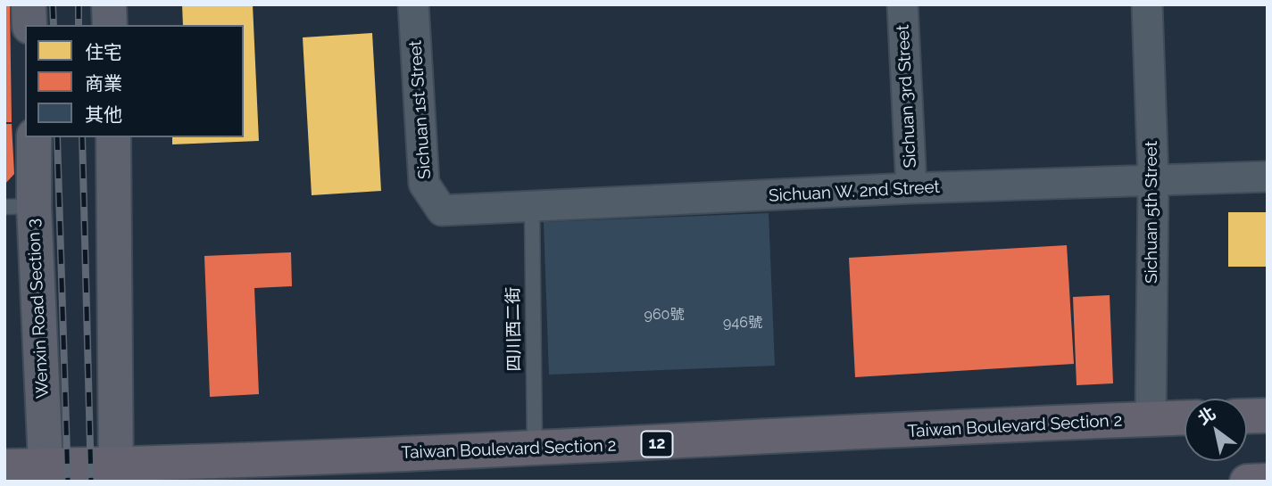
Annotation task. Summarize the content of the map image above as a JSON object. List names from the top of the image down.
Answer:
{
  "streets": {
    "main road": ["Wenxin Road Section 3", "Taiwan Boulevard Section 2", "12"],
    "street": [
      "Sichuan 3rd Street",
      "Sichuan 1st Street",
      "Sichuan W. 2nd Street",
      "Sichuan 5th Street"
    ],
    "lane": ["四川西二街"]
  },
  "crossings": [
    ["Sichuan 3rd Street", "Sichuan W. 2nd Street"],
    ["Sichuan 1st Street", "Sichuan W. 2nd Street"],
    ["Sichuan W. 2nd Street", "Sichuan 5th Street"],
    ["Sichuan W. 2nd Street", "四川西二街"],
    ["Sichuan 5th Street", "Taiwan Boulevard Section 2"],
    ["Wenxin Road Section 3", "Taiwan Boulevard Section 2"],
    ["Wenxin Road Section 3", "12"],
    ["四川西二街", "Taiwan Boulevard Section 2"],
    ["Taiwan Boulevard Section 2", "12"]
  ],
  "house_numbers": ["960號", "946號"],
  "legend": ["住宅", "商業", "其他"],
  "north": "top left"
}
